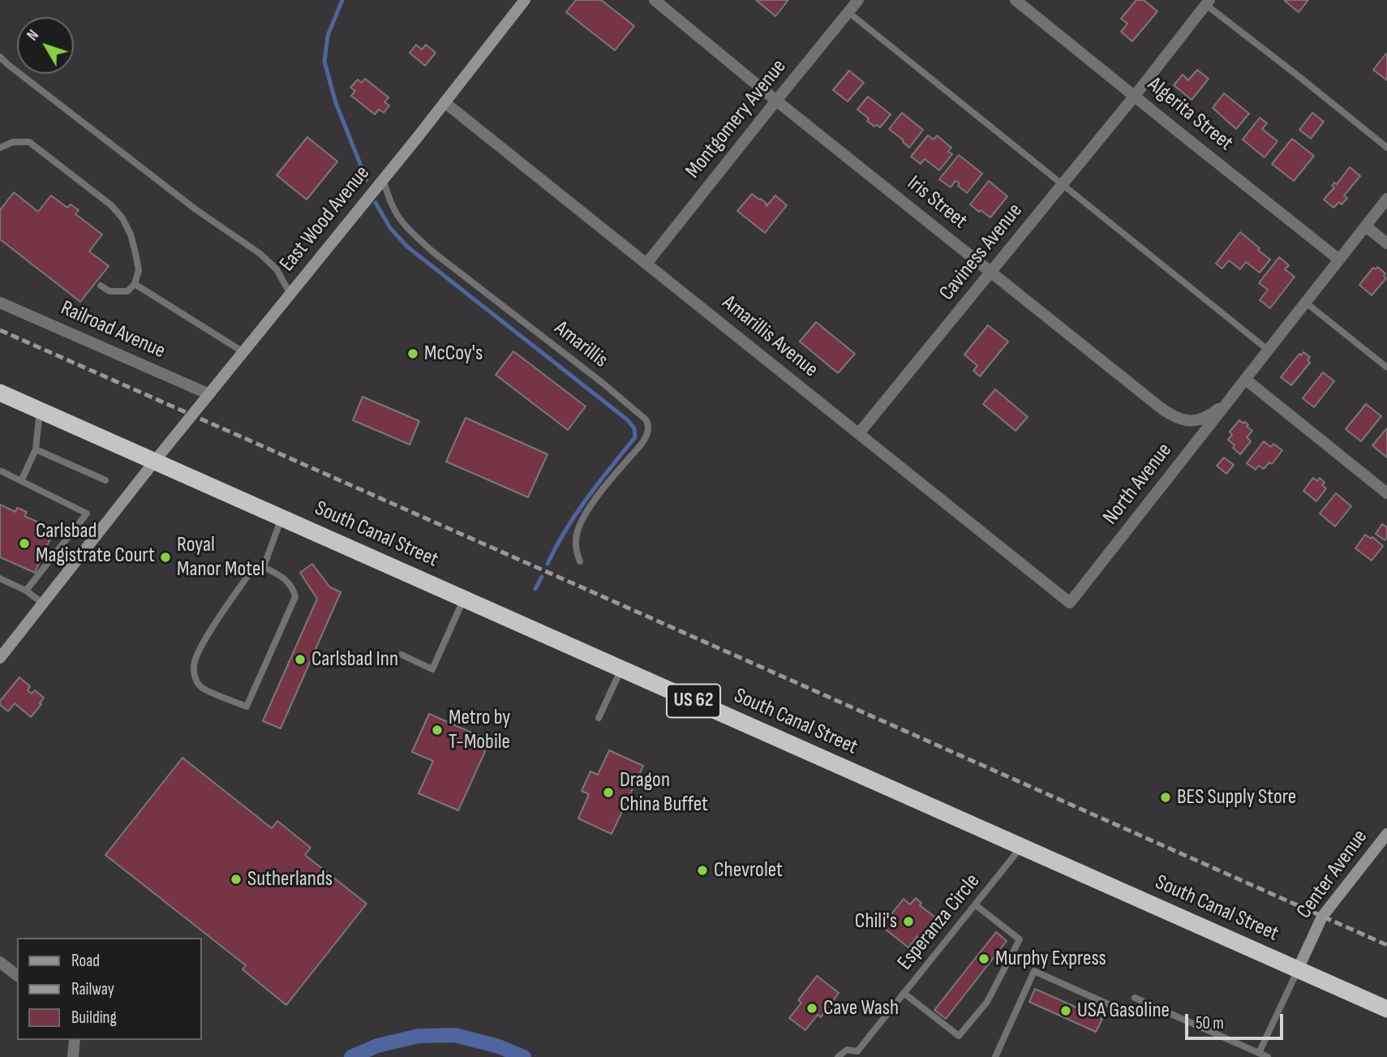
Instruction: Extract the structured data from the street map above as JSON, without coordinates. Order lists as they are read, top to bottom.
{
  "streets": {
    "highway": ["South Canal Street", "US 62"],
    "main road": ["East Wood Avenue", "Center Avenue"],
    "street": [
      "Algerita Street",
      "Montgomery Avenue",
      "Iris Street",
      "Caviness Avenue",
      "Railroad Avenue",
      "Amarillis Avenue",
      "North Avenue"
    ],
    "lane": ["Amarillis", "Esperanza Circle"]
  },
  "crossings": [
    ["Algerita Street", "Caviness Avenue"],
    ["Algerita Street", "North Avenue"],
    ["Montgomery Avenue", "Iris Street"],
    ["Montgomery Avenue", "Amarillis Avenue"],
    ["Iris Street", "Caviness Avenue"],
    ["Iris Street", "North Avenue"],
    ["East Wood Avenue", "Railroad Avenue"],
    ["East Wood Avenue", "Amarillis Avenue"],
    ["East Wood Avenue", "Amarillis"],
    ["East Wood Avenue", "South Canal Street"],
    ["Caviness Avenue", "Amarillis Avenue"],
    ["Amarillis Avenue", "North Avenue"],
    ["South Canal Street", "Center Avenue"],
    ["South Canal Street", "Esperanza Circle"]
  ],
  "places": [
    "McCoy's",
    "Carlsbad Magistrate Court",
    "Royal Manor Motel",
    "Carlsbad Inn",
    "Metro by T-Mobile",
    "Dragon China Buffet",
    "BES Supply Store",
    "Chevrolet",
    "Sutherlands",
    "Chili's",
    "Murphy Express",
    "Cave Wash",
    "USA Gasoline"
  ],
  "legend": ["Road", "Railway", "Building"],
  "scale_bar": "50 m",
  "north": "top left"
}
